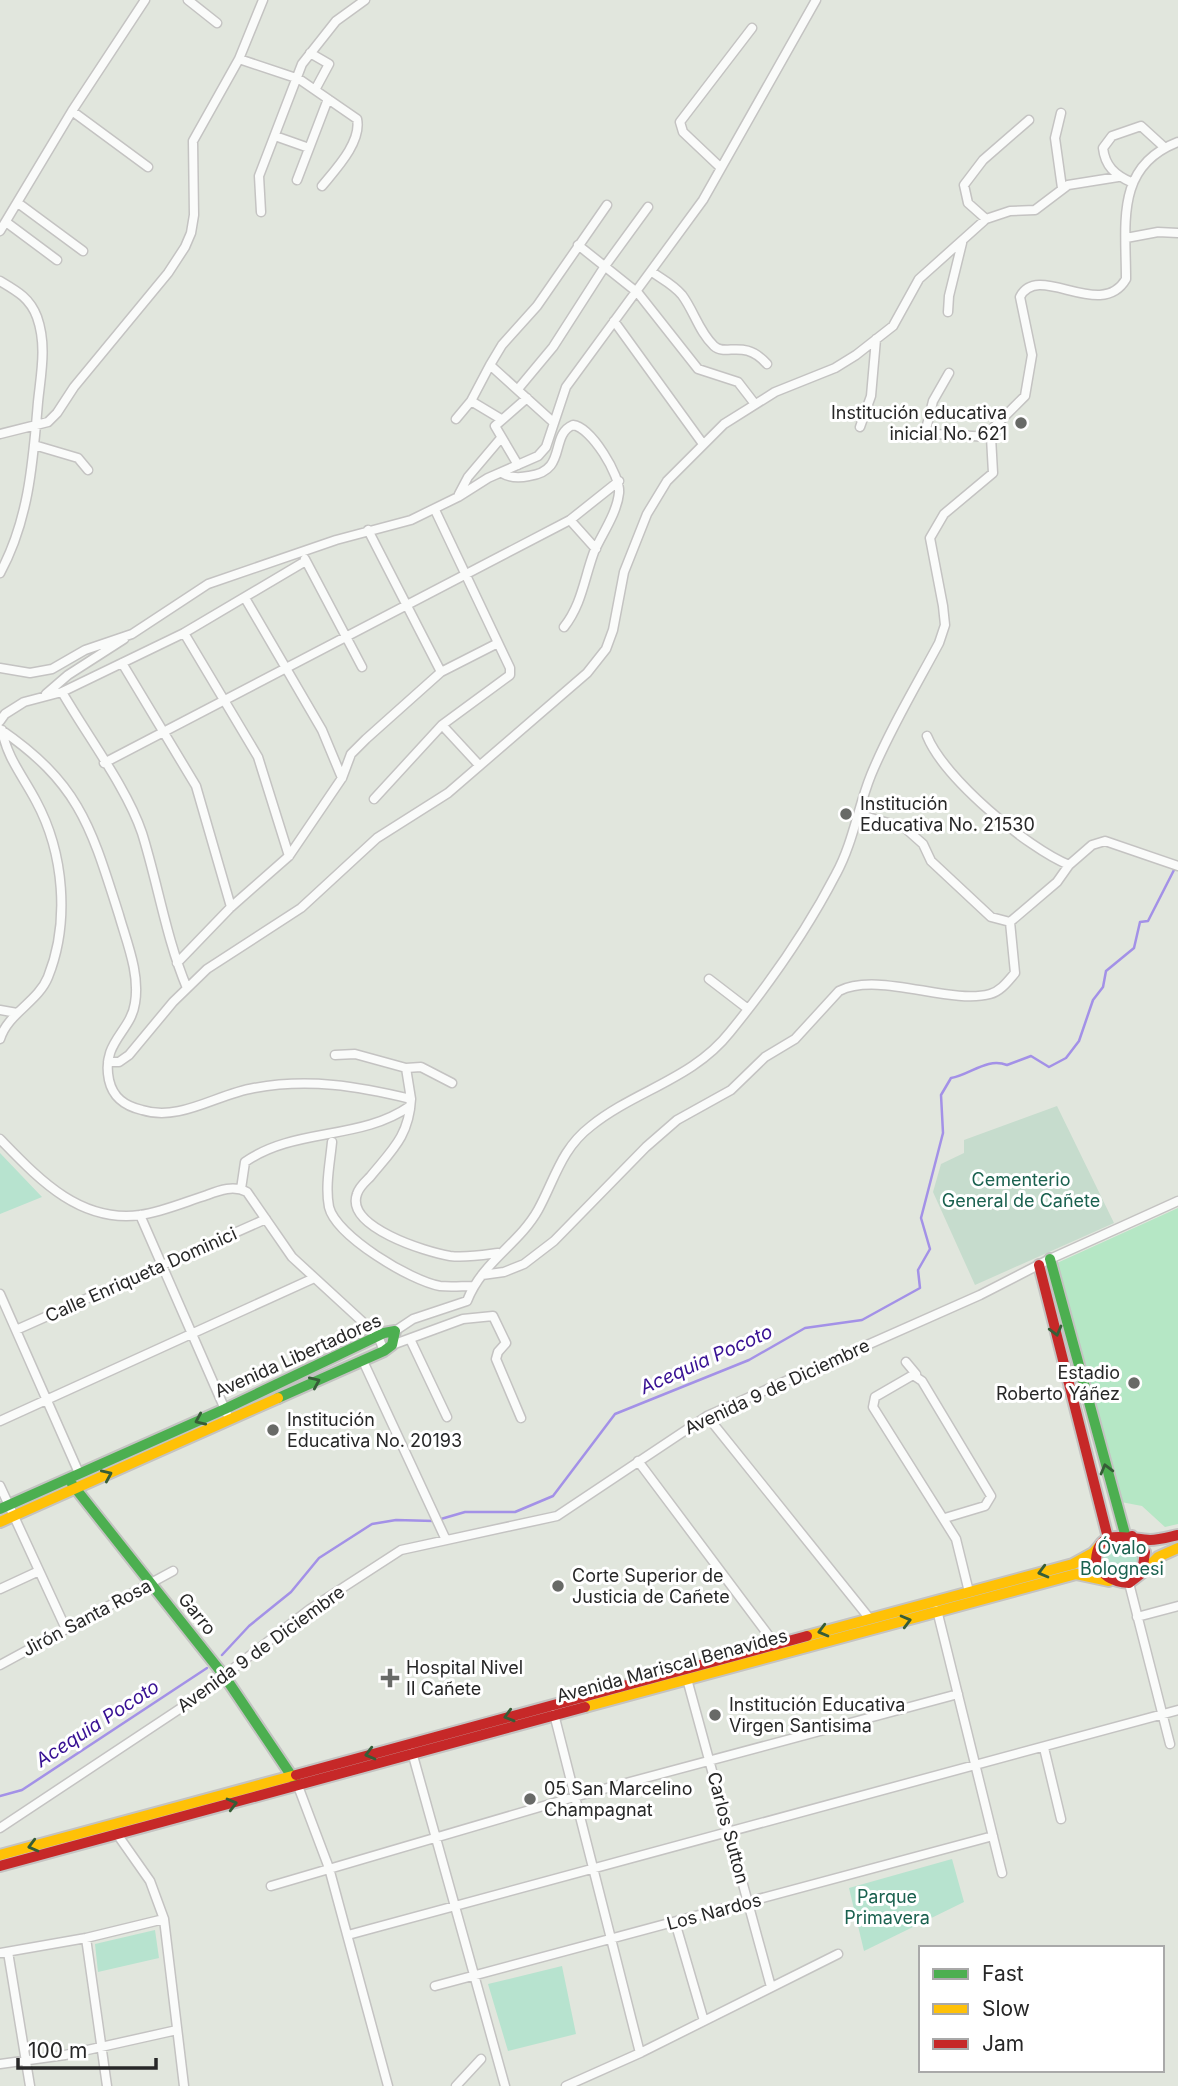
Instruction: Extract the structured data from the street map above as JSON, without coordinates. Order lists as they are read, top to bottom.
{
  "streets": {
    "main road": ["Avenida Libertadores", "Garro", "Avenida Mariscal Benavides"],
    "street": [
      "Calle Enriqueta Dominici",
      "Avenida 9 de Diciembre",
      "Jirón Santa Rosa",
      "Carlos Sutton",
      "Los Nardos"
    ]
  },
  "crossings": [
    ["Avenida Libertadores", "Garro"],
    ["Avenida 9 de Diciembre", "Garro"],
    ["Garro", "Jirón Santa Rosa"],
    ["Garro", "Avenida Mariscal Benavides"],
    ["Avenida Mariscal Benavides", "Carlos Sutton"],
    ["Carlos Sutton", "Los Nardos"]
  ],
  "water": ["Acequia Pocoto"],
  "parks": ["Cementerio General de Cañete", "Óvalo Bolognesi", "Parque Primavera"],
  "places": {
    "other": [
      "Institución educativa inicial No. 621",
      "Institución Educativa No. 21530",
      "Estadio Roberto Yáñez",
      "Institución Educativa No. 20193",
      "Corte Superior de Justicia de Cañete",
      "Institución Educativa Virgen Santisima",
      "05 San Marcelino Champagnat"
    ],
    "health": ["Hospital Nivel II Cañete"]
  },
  "legend": ["Fast", "Slow", "Jam"],
  "scale_bar": "100 m"
}
